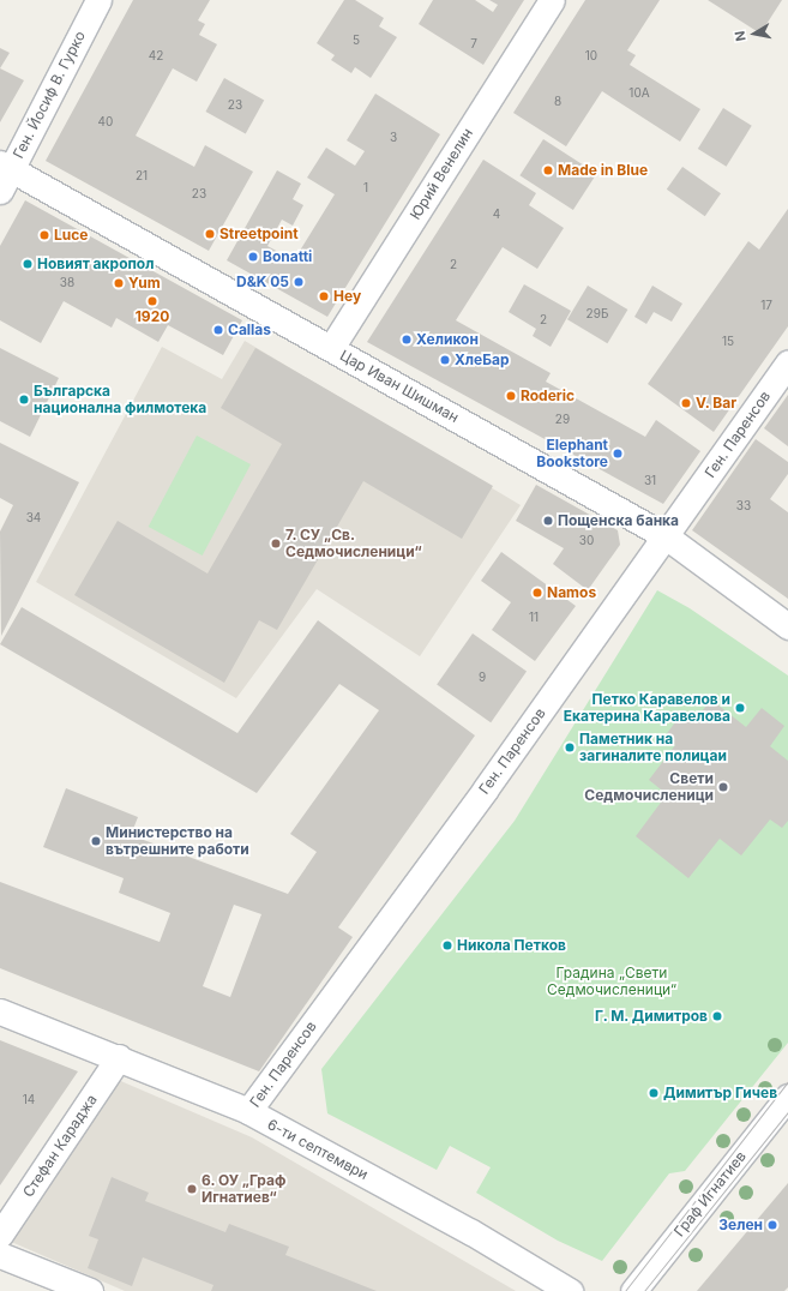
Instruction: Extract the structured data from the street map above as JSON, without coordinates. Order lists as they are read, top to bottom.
{
  "streets": {
    "street": [
      "Ген. Йосиф В. Гурко",
      "Юрий Венелин",
      "Цар Иван Шишман",
      "Ген. Паренсов",
      "Стефан Караджа",
      "6-ти септември",
      "Граф Игнатиев"
    ]
  },
  "crossings": [
    ["Ген. Йосиф В. Гурко", "Цар Иван Шишман"],
    ["Юрий Венелин", "Цар Иван Шишман"],
    ["Цар Иван Шишман", "Ген. Паренсов"],
    ["Ген. Паренсов", "6-ти септември"],
    ["Стефан Караджа", "6-ти септември"]
  ],
  "parks": ["Градина „Свети Седмочисленици“"],
  "places": [
    "Made in Blue",
    "Streetpoint",
    "Luce",
    "Bonatti",
    "Новият акропол",
    "D&K 05",
    "Yum",
    "Hey",
    "1920",
    "Callas",
    "Хеликон",
    "ХлеБар",
    "Roderic",
    "Българска национална филмотека",
    "V. Bar",
    "Elephant Bookstore",
    "Пощенска банка",
    "7. СУ „Св. Седмочисленици“",
    "Namos",
    "Петко Каравелов и Екатерина Каравелова",
    "Паметник на загиналите полицаи",
    "Свети Седмочисленици",
    "Министерство на вътрешните работи",
    "Никола Петков",
    "Г. М. Димитров",
    "Димитър Гичев",
    "6. ОУ „Граф Игнатиев“",
    "Зелен"
  ],
  "house_numbers": [
    "5",
    "7",
    "42",
    "10",
    "10А",
    "8",
    "23",
    "40",
    "3",
    "21",
    "1",
    "23",
    "4",
    "2",
    "38",
    "17",
    "29Б",
    "2",
    "15",
    "29",
    "31",
    "33",
    "34",
    "30",
    "11",
    "9",
    "14"
  ],
  "north": "left"
}
